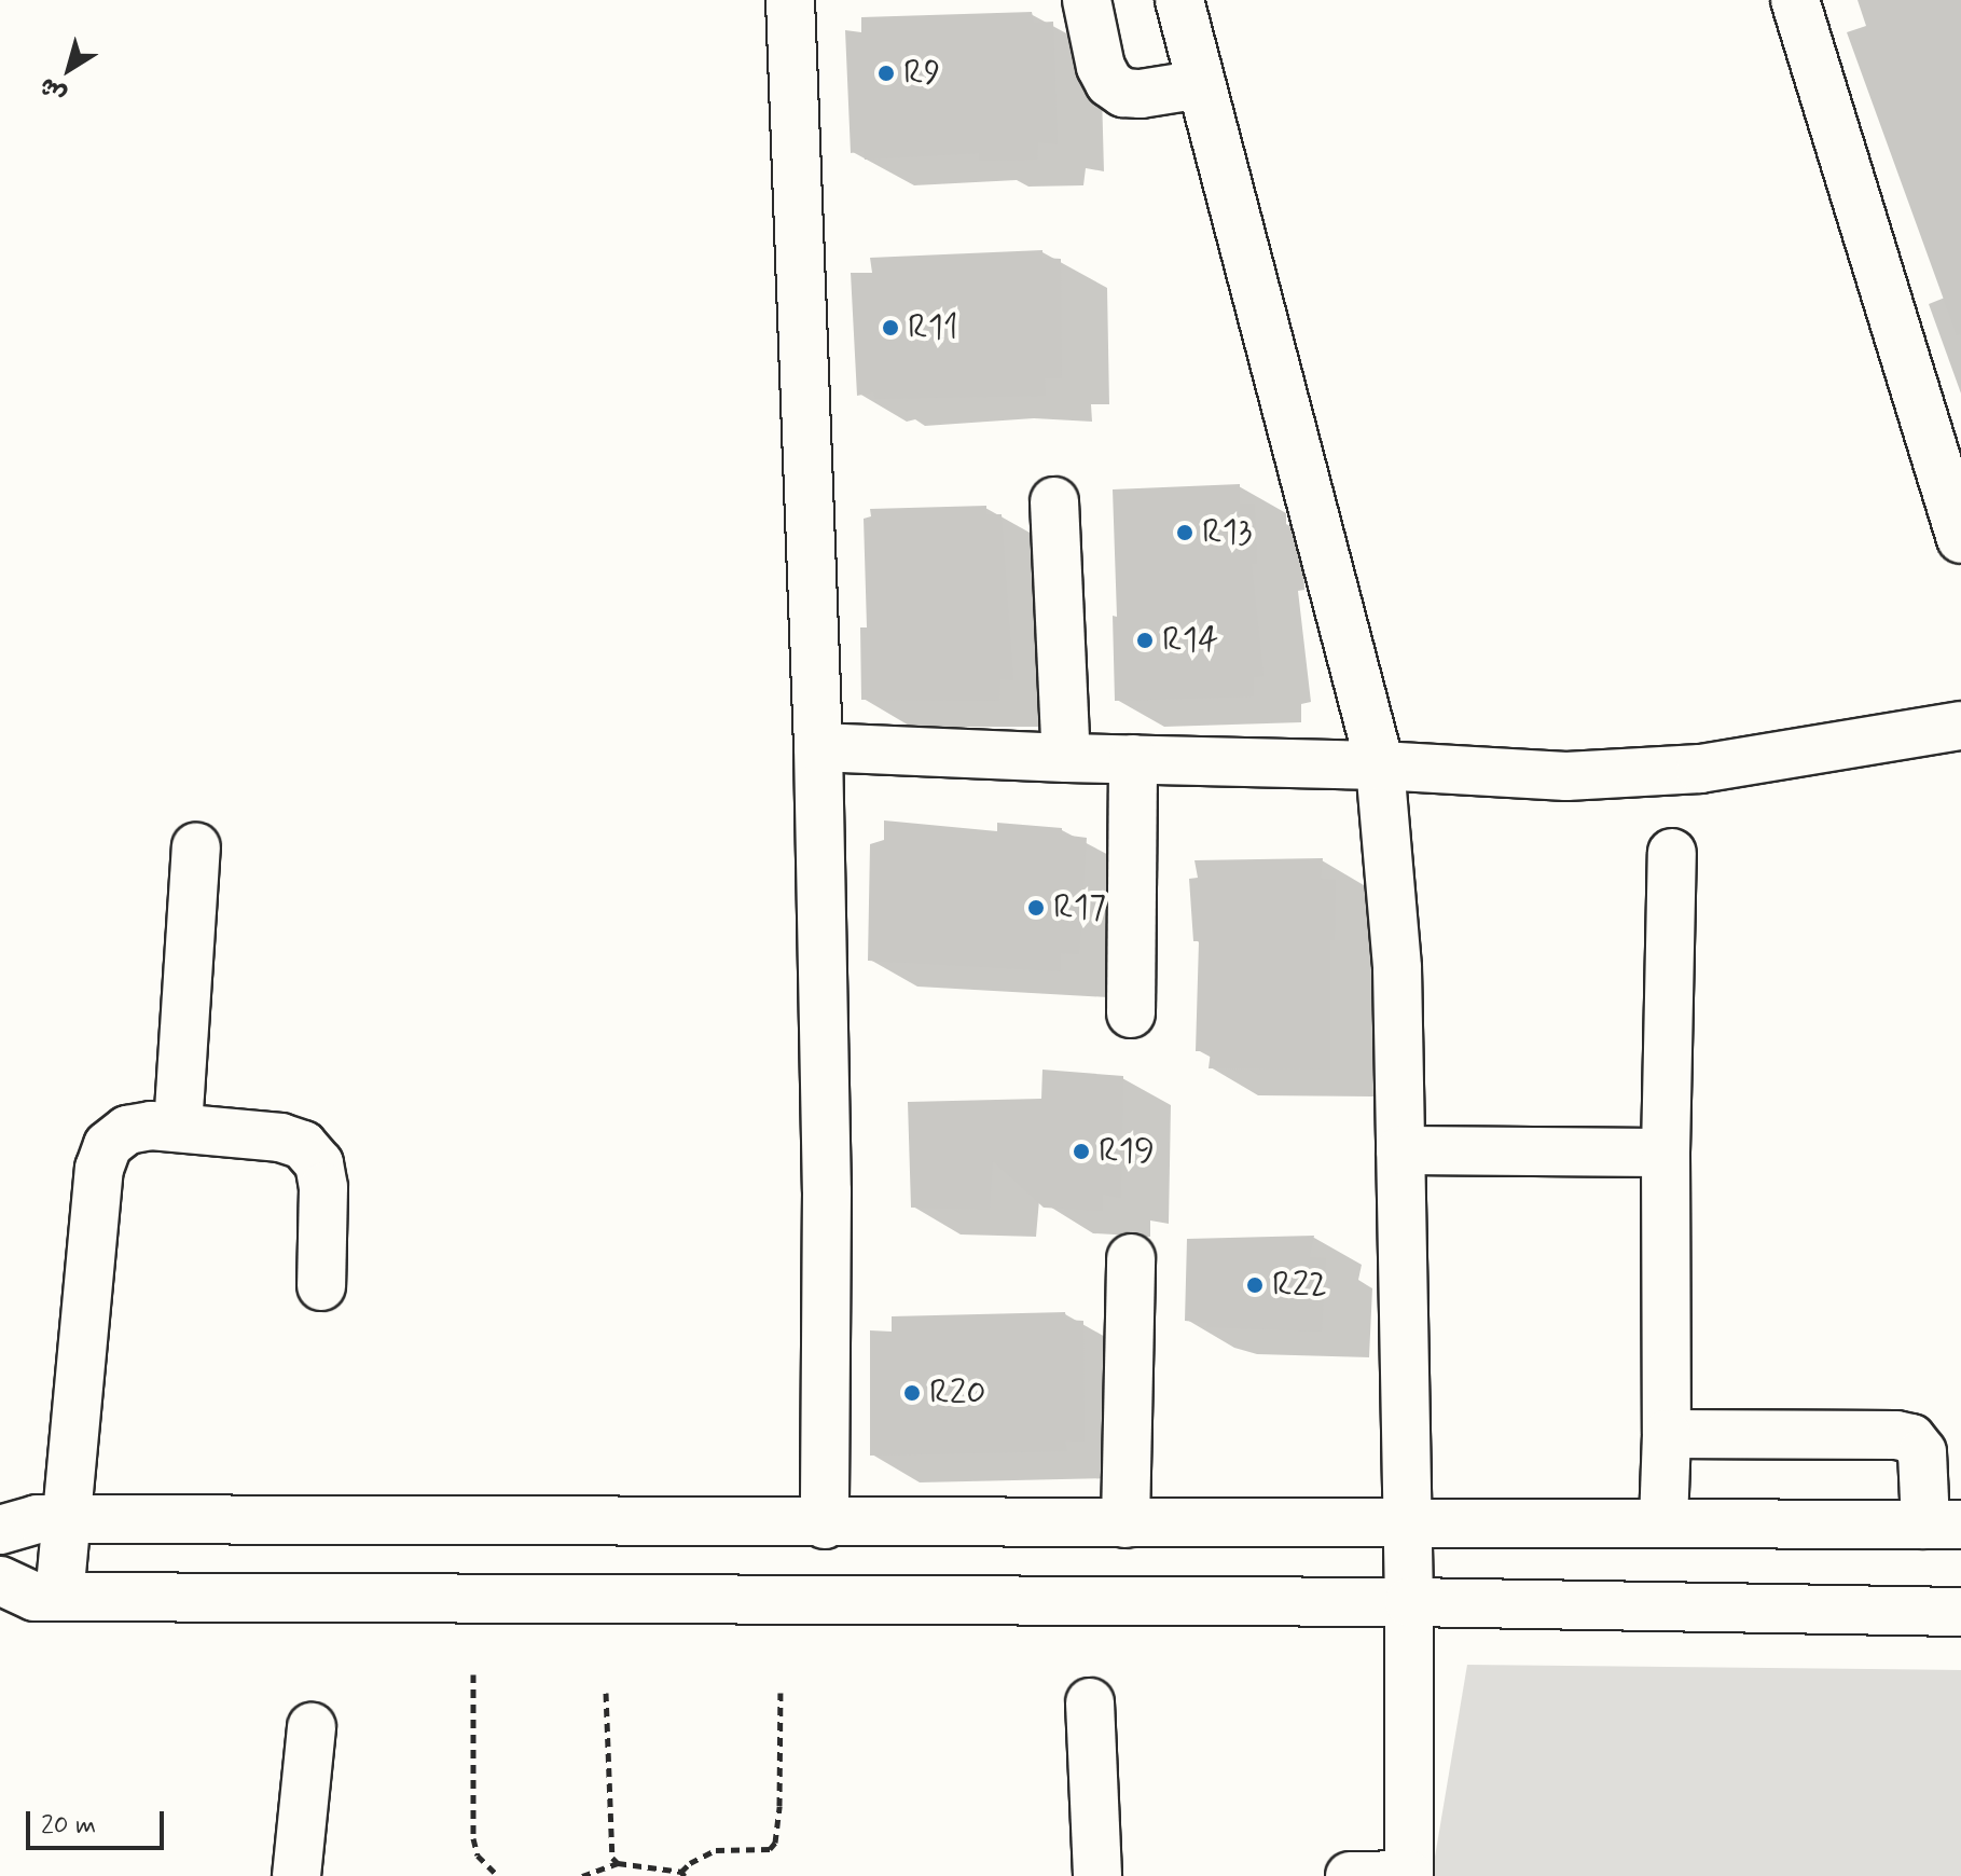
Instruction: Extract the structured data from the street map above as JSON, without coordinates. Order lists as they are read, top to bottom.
{
  "places": [
    "R9",
    "R11",
    "R13",
    "R14",
    "R17",
    "R19",
    "R22",
    "R20"
  ],
  "scale_bar": "20 m",
  "north": "bottom left"
}
